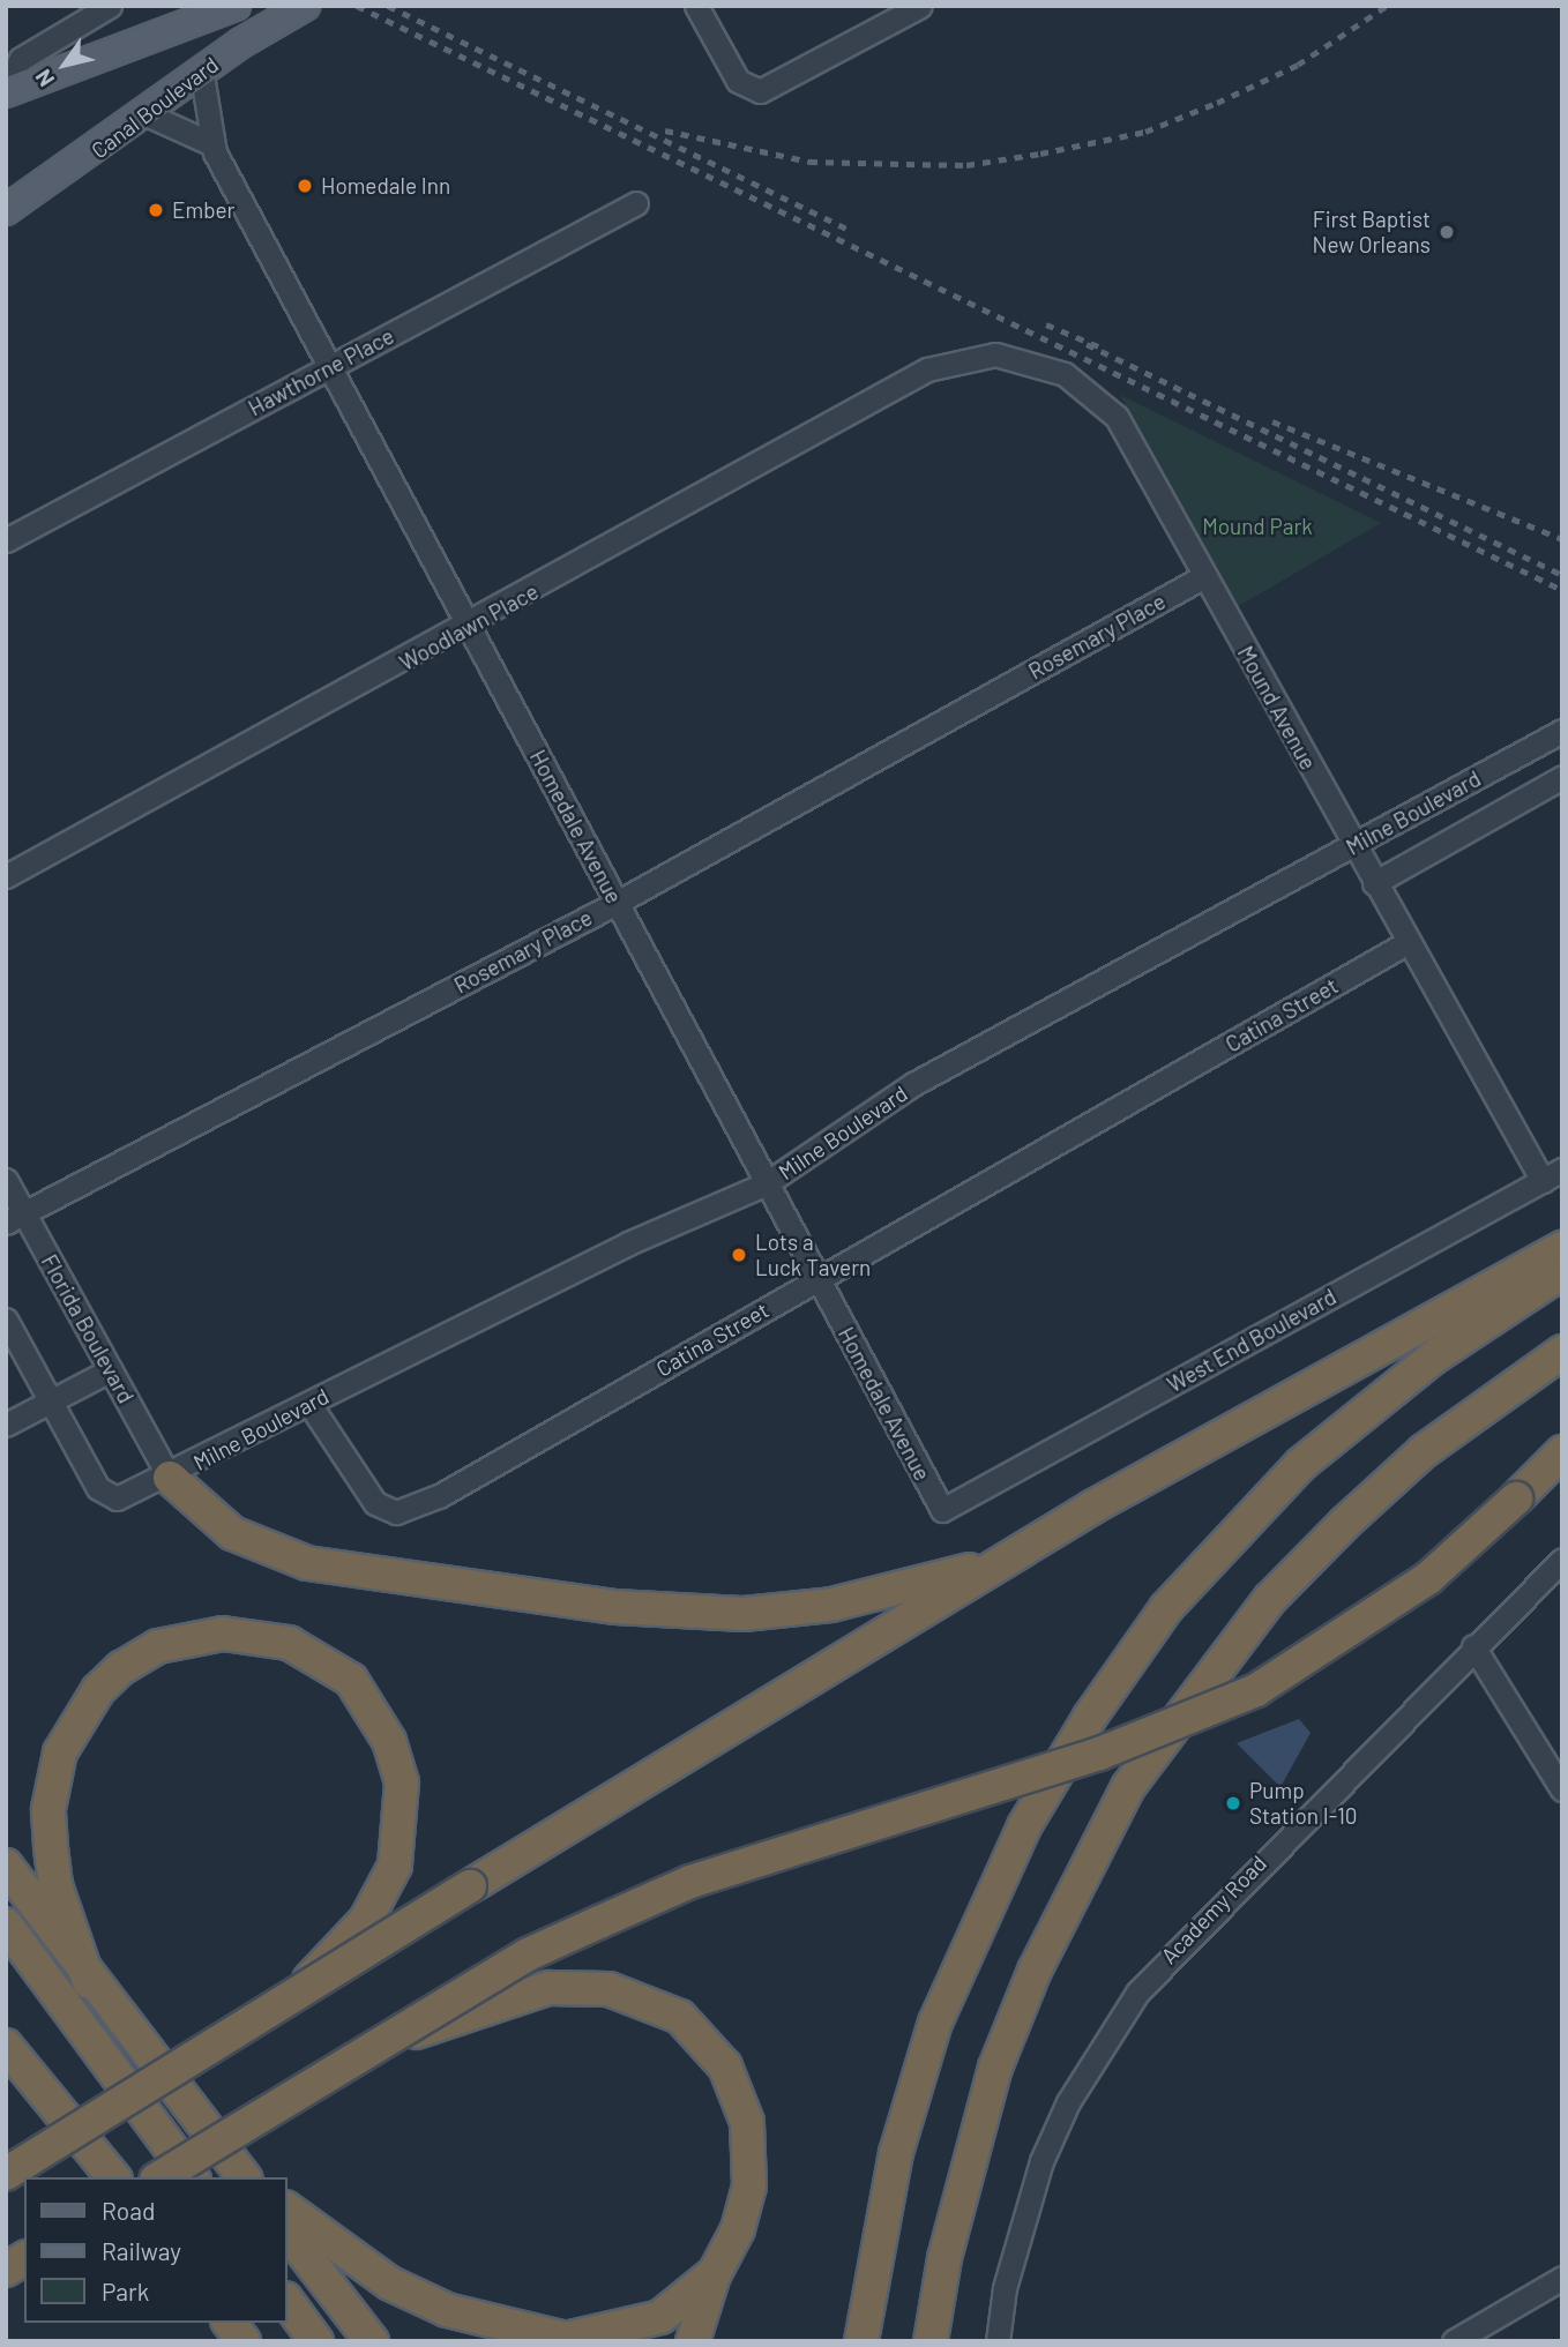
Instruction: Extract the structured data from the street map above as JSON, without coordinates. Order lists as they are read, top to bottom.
{
  "streets": {
    "main road": ["Canal Boulevard"],
    "street": [
      "Hawthorne Place",
      "Woodlawn Place",
      "Rosemary Place",
      "Mound Avenue",
      "Milne Boulevard",
      "Homedale Avenue",
      "Catina Street",
      "Florida Boulevard",
      "West End Boulevard",
      "Academy Road"
    ]
  },
  "crossings": [
    ["Canal Boulevard", "Homedale Avenue"],
    ["Hawthorne Place", "Homedale Avenue"],
    ["Woodlawn Place", "Mound Avenue"],
    ["Woodlawn Place", "Homedale Avenue"],
    ["Rosemary Place", "Mound Avenue"],
    ["Rosemary Place", "Homedale Avenue"],
    ["Rosemary Place", "Florida Boulevard"],
    ["Mound Avenue", "Milne Boulevard"],
    ["Mound Avenue", "Catina Street"],
    ["Mound Avenue", "West End Boulevard"],
    ["Milne Boulevard", "Homedale Avenue"],
    ["Milne Boulevard", "Catina Street"],
    ["Milne Boulevard", "Florida Boulevard"],
    ["Homedale Avenue", "Catina Street"],
    ["Homedale Avenue", "West End Boulevard"]
  ],
  "parks": ["Mound Park"],
  "places": [
    "Homedale Inn",
    "Ember",
    "First Baptist New Orleans",
    "Lots a Luck Tavern",
    "Pump Station I-10"
  ],
  "legend": ["Road", "Railway", "Park"],
  "north": "bottom left"
}
